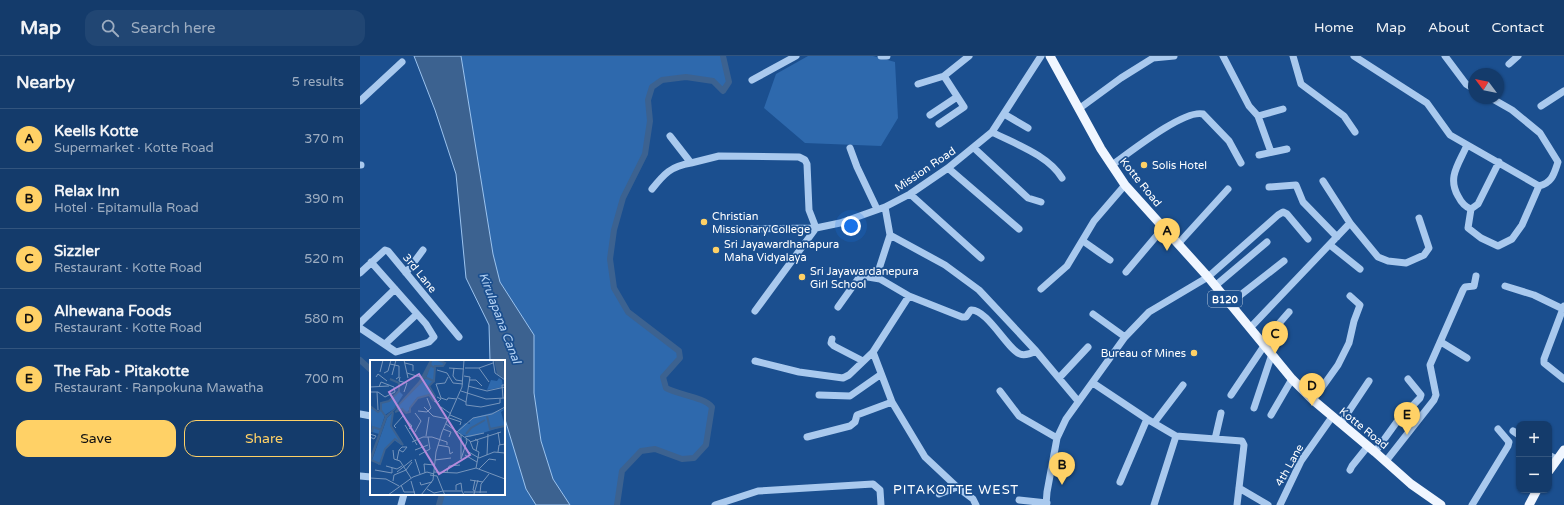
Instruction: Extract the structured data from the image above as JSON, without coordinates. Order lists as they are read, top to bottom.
{
  "streets": {
    "main road": ["Kotte Road", "B120"],
    "street": ["Mission Road", "3rd Lane", "4th Lane"]
  },
  "crossings": [
    ["Kotte Road", "4th Lane"]
  ],
  "districts": ["PITAKOTTE WEST"],
  "water": ["Kirulapana Canal"],
  "places": [
    "Solis Hotel",
    "Christian Missionary College",
    "Sri Jayawardhanapura Maha Vidyalaya",
    "Sri Jayawardanepura Girl School",
    "Bureau of Mines"
  ],
  "north": "top left",
  "page": {
    "header": "Map",
    "search": "Search here",
    "nav": [
      "Home",
      "Map",
      "About",
      "Contact"
    ],
    "heading": ["Nearby", "5 results"],
    "list": [
      {
        "mark": "A",
        "name": "Keells Kotte",
        "note": "Supermarket · Kotte Road",
        "value": "370 m"
      },
      {
        "mark": "B",
        "name": "Relax Inn",
        "note": "Hotel · Epitamulla Road",
        "value": "390 m"
      },
      {
        "mark": "C",
        "name": "Sizzler",
        "note": "Restaurant · Kotte Road",
        "value": "520 m"
      },
      {
        "mark": "D",
        "name": "Alhewana Foods",
        "note": "Restaurant · Kotte Road",
        "value": "580 m"
      },
      {
        "mark": "E",
        "name": "The Fab - Pitakotte",
        "note": "Restaurant · Ranpokuna Mawatha",
        "value": "700 m"
      }
    ],
    "pins": [
      "A",
      "C",
      "D",
      "E",
      "B"
    ],
    "buttons": ["Save", "Share"],
    "map_buttons": ["+", "−"]
  }
}
